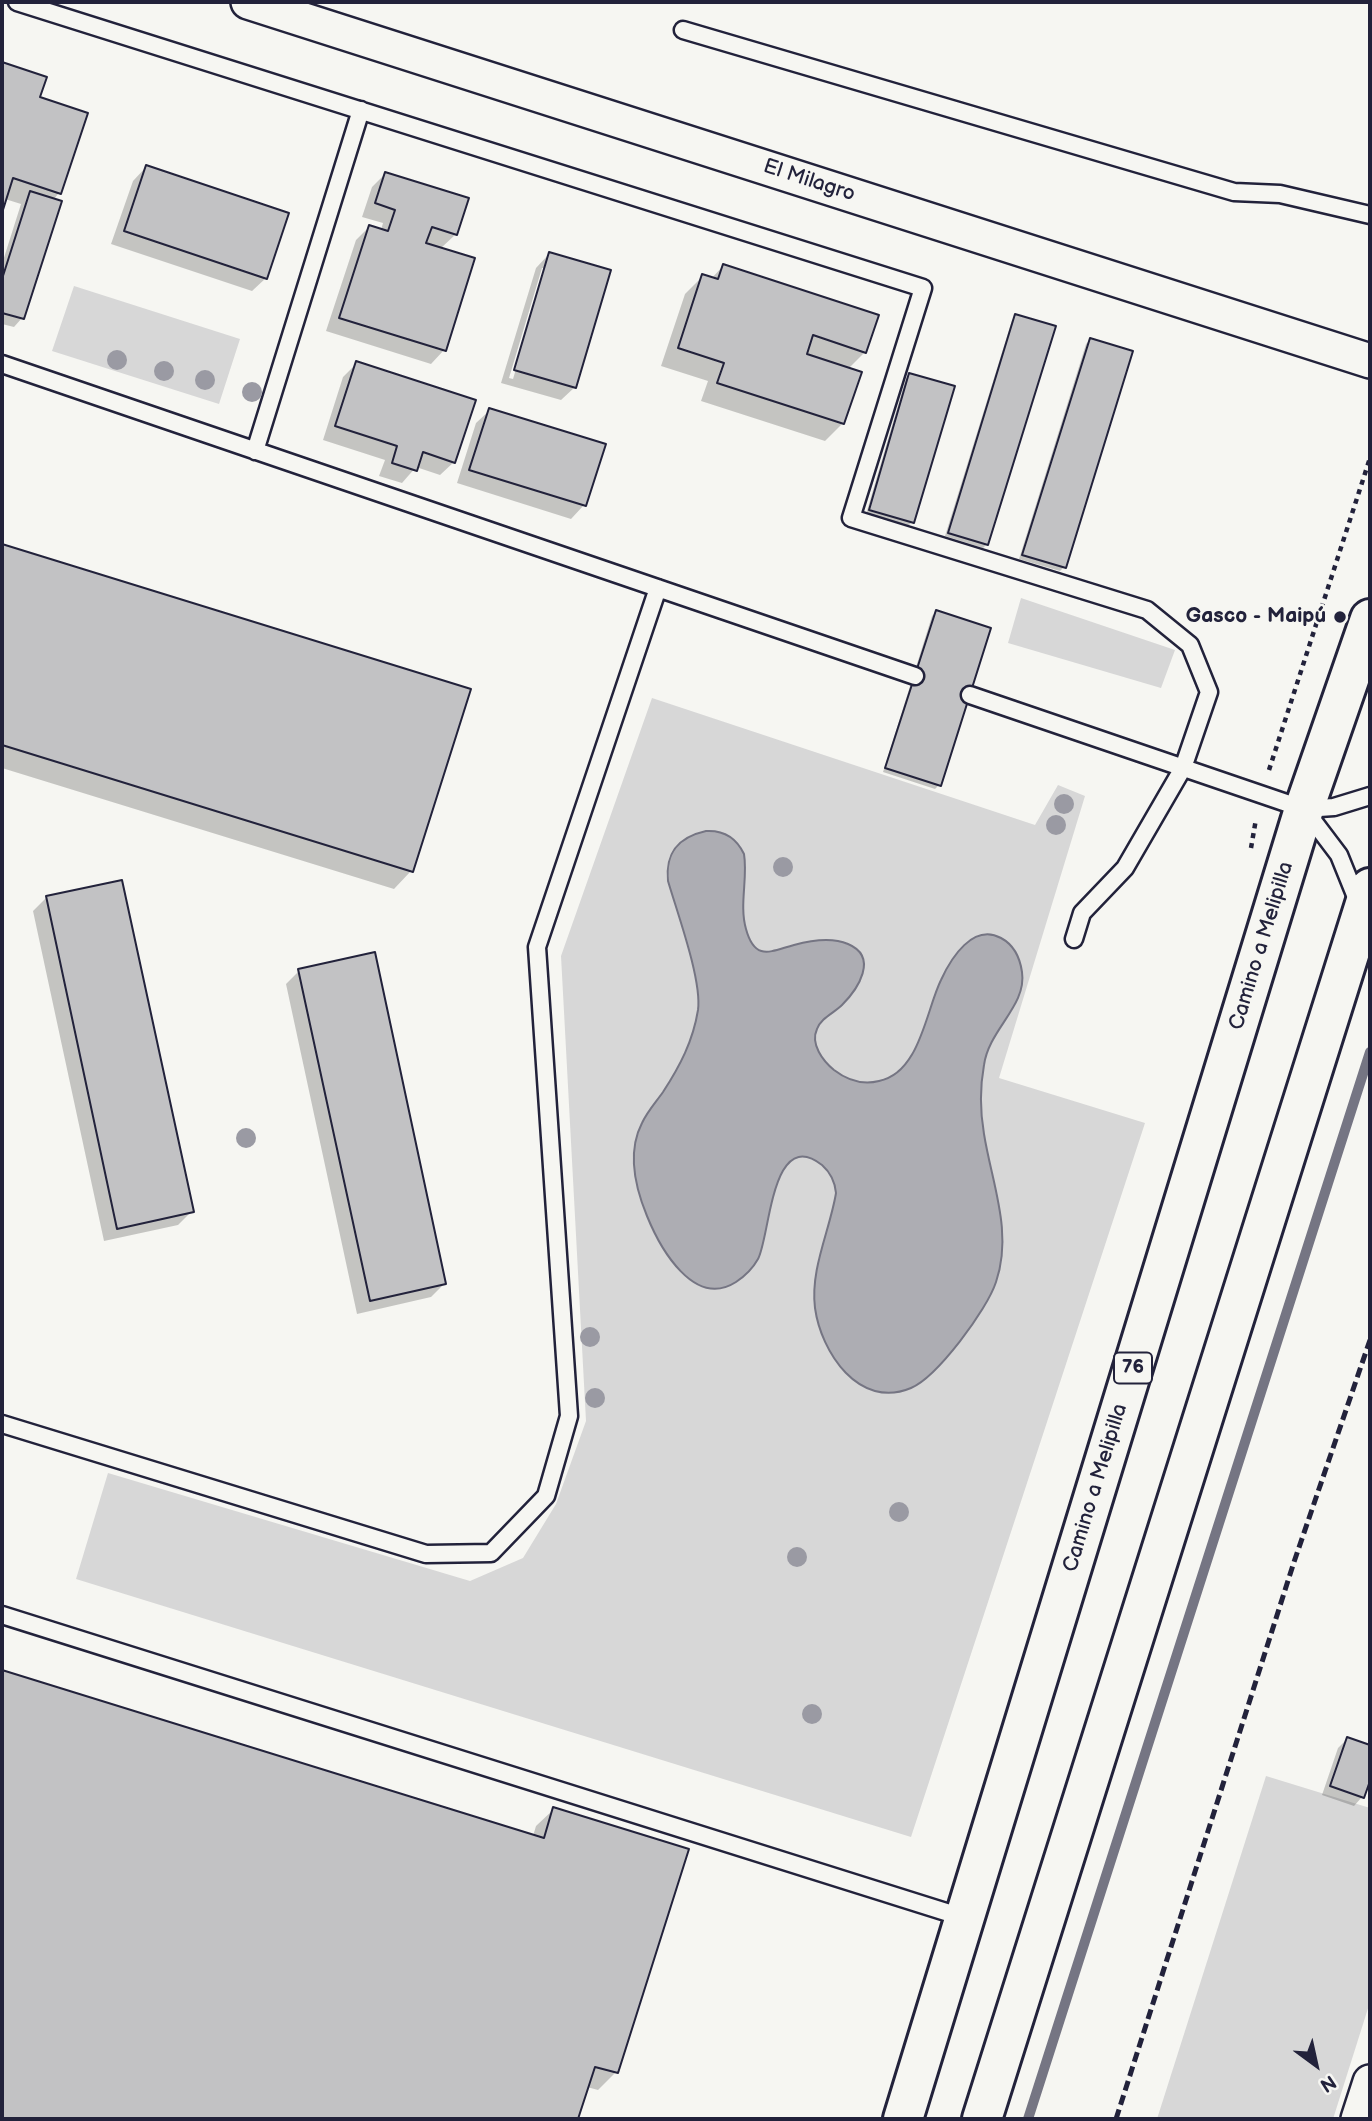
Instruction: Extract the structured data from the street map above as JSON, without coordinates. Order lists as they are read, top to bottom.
{
  "streets": {
    "main road": ["Camino a Melipilla", "76"],
    "street": ["El Milagro"]
  },
  "places": ["Gasco - Maipú"],
  "north": "bottom right"
}
